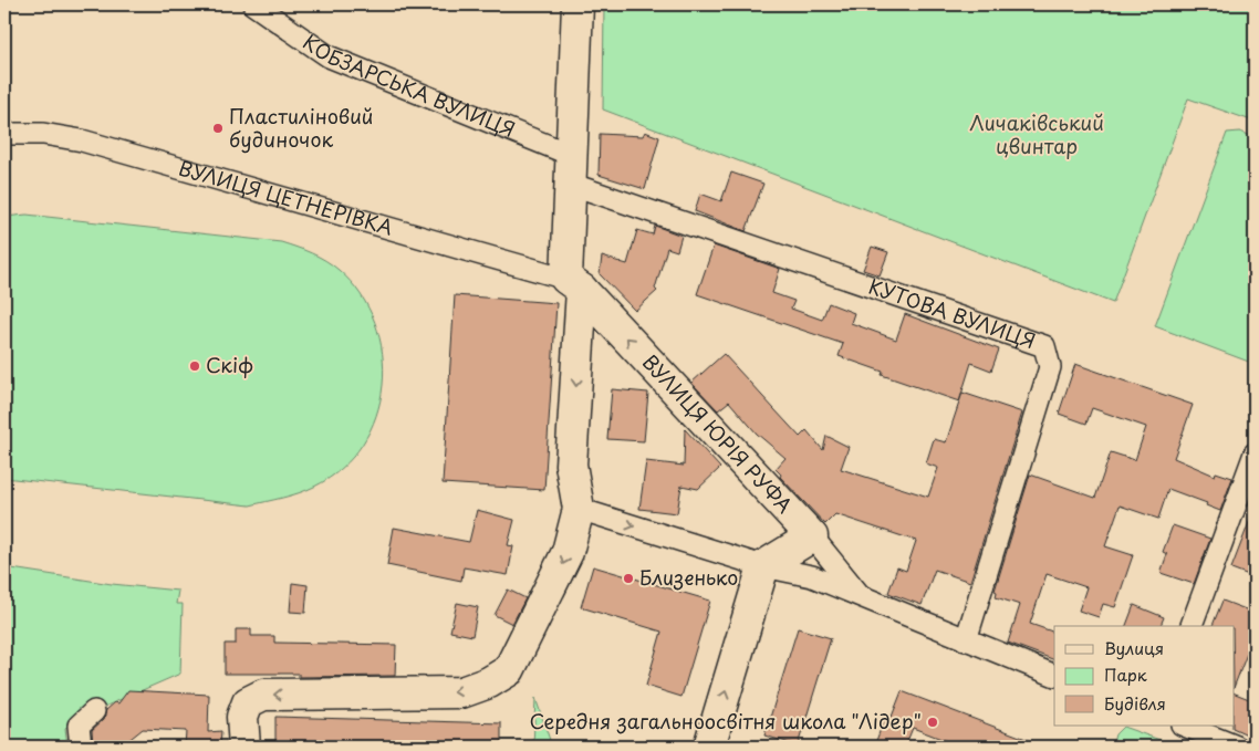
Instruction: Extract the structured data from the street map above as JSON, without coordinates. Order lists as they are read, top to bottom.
{
  "streets": {
    "street": [
      "КОБЗАРСЬКА ВУЛИЦЯ",
      "ВУЛИЦЯ ЦЕТНЕРІВКА",
      "КУТОВА ВУЛИЦЯ",
      "ВУЛИЦЯ ЮРІЯ РУФА"
    ]
  },
  "crossings": [
    ["КОБЗАРСЬКА ВУЛИЦЯ", "КУТОВА ВУЛИЦЯ"],
    ["ВУЛИЦЯ ЦЕТНЕРІВКА", "ВУЛИЦЯ ЮРІЯ РУФА"]
  ],
  "one_way": ["ВУЛИЦЯ ЮРІЯ РУФА"],
  "parks": ["Личаківський цвинтар"],
  "places": [
    "Пластиліновий будиночок",
    "Скіф",
    "Близенько",
    "Середня загальноосвітня школа \"Лідер\""
  ],
  "legend": ["Вулиця", "Парк", "Будівля"]
}
